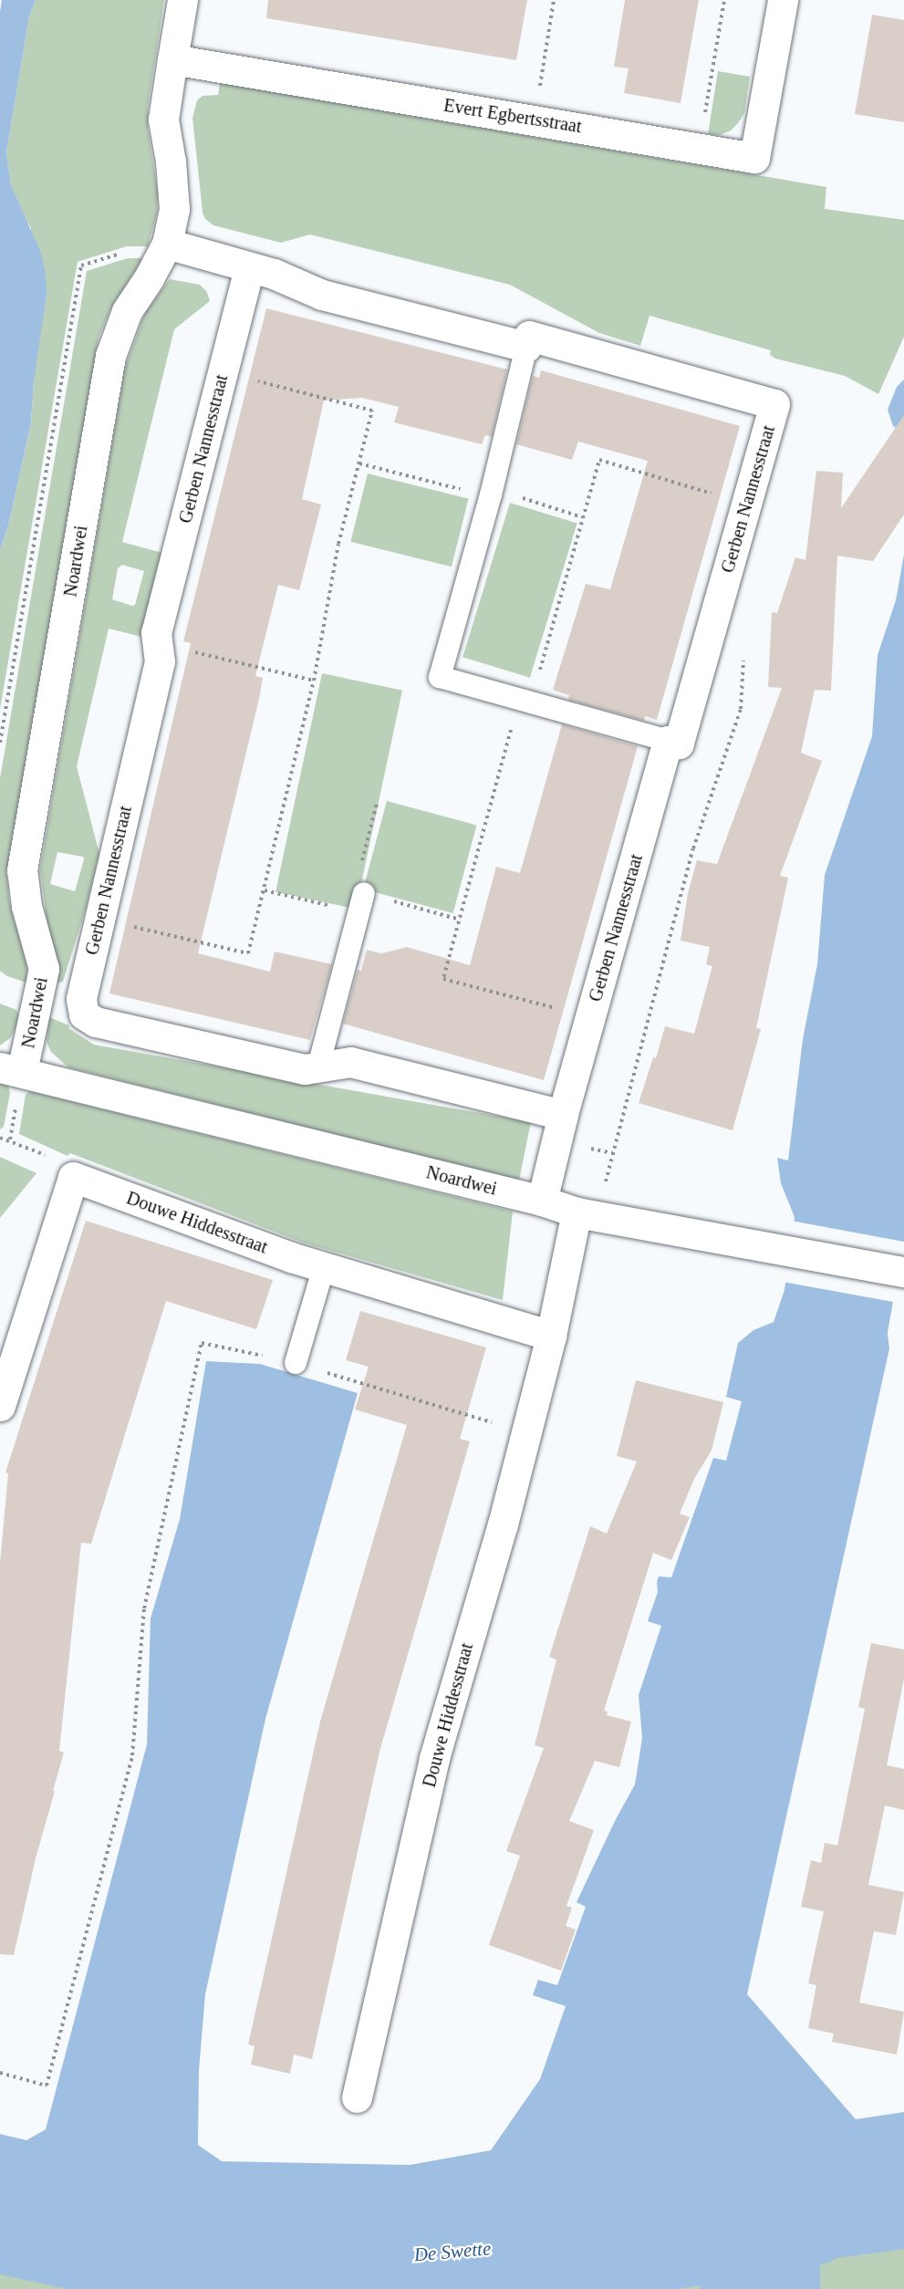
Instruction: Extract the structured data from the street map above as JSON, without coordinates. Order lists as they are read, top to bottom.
{
  "streets": {
    "street": [
      "Evert Egbertsstraat",
      "Gerben Nannesstraat",
      "Noardwei",
      "Douwe Hiddesstraat"
    ]
  },
  "crossings": [
    ["Evert Egbertsstraat", "Noardwei"],
    ["Gerben Nannesstraat", "Noardwei"],
    ["Noardwei", "Douwe Hiddesstraat"]
  ],
  "water": ["De Swette"]
}
